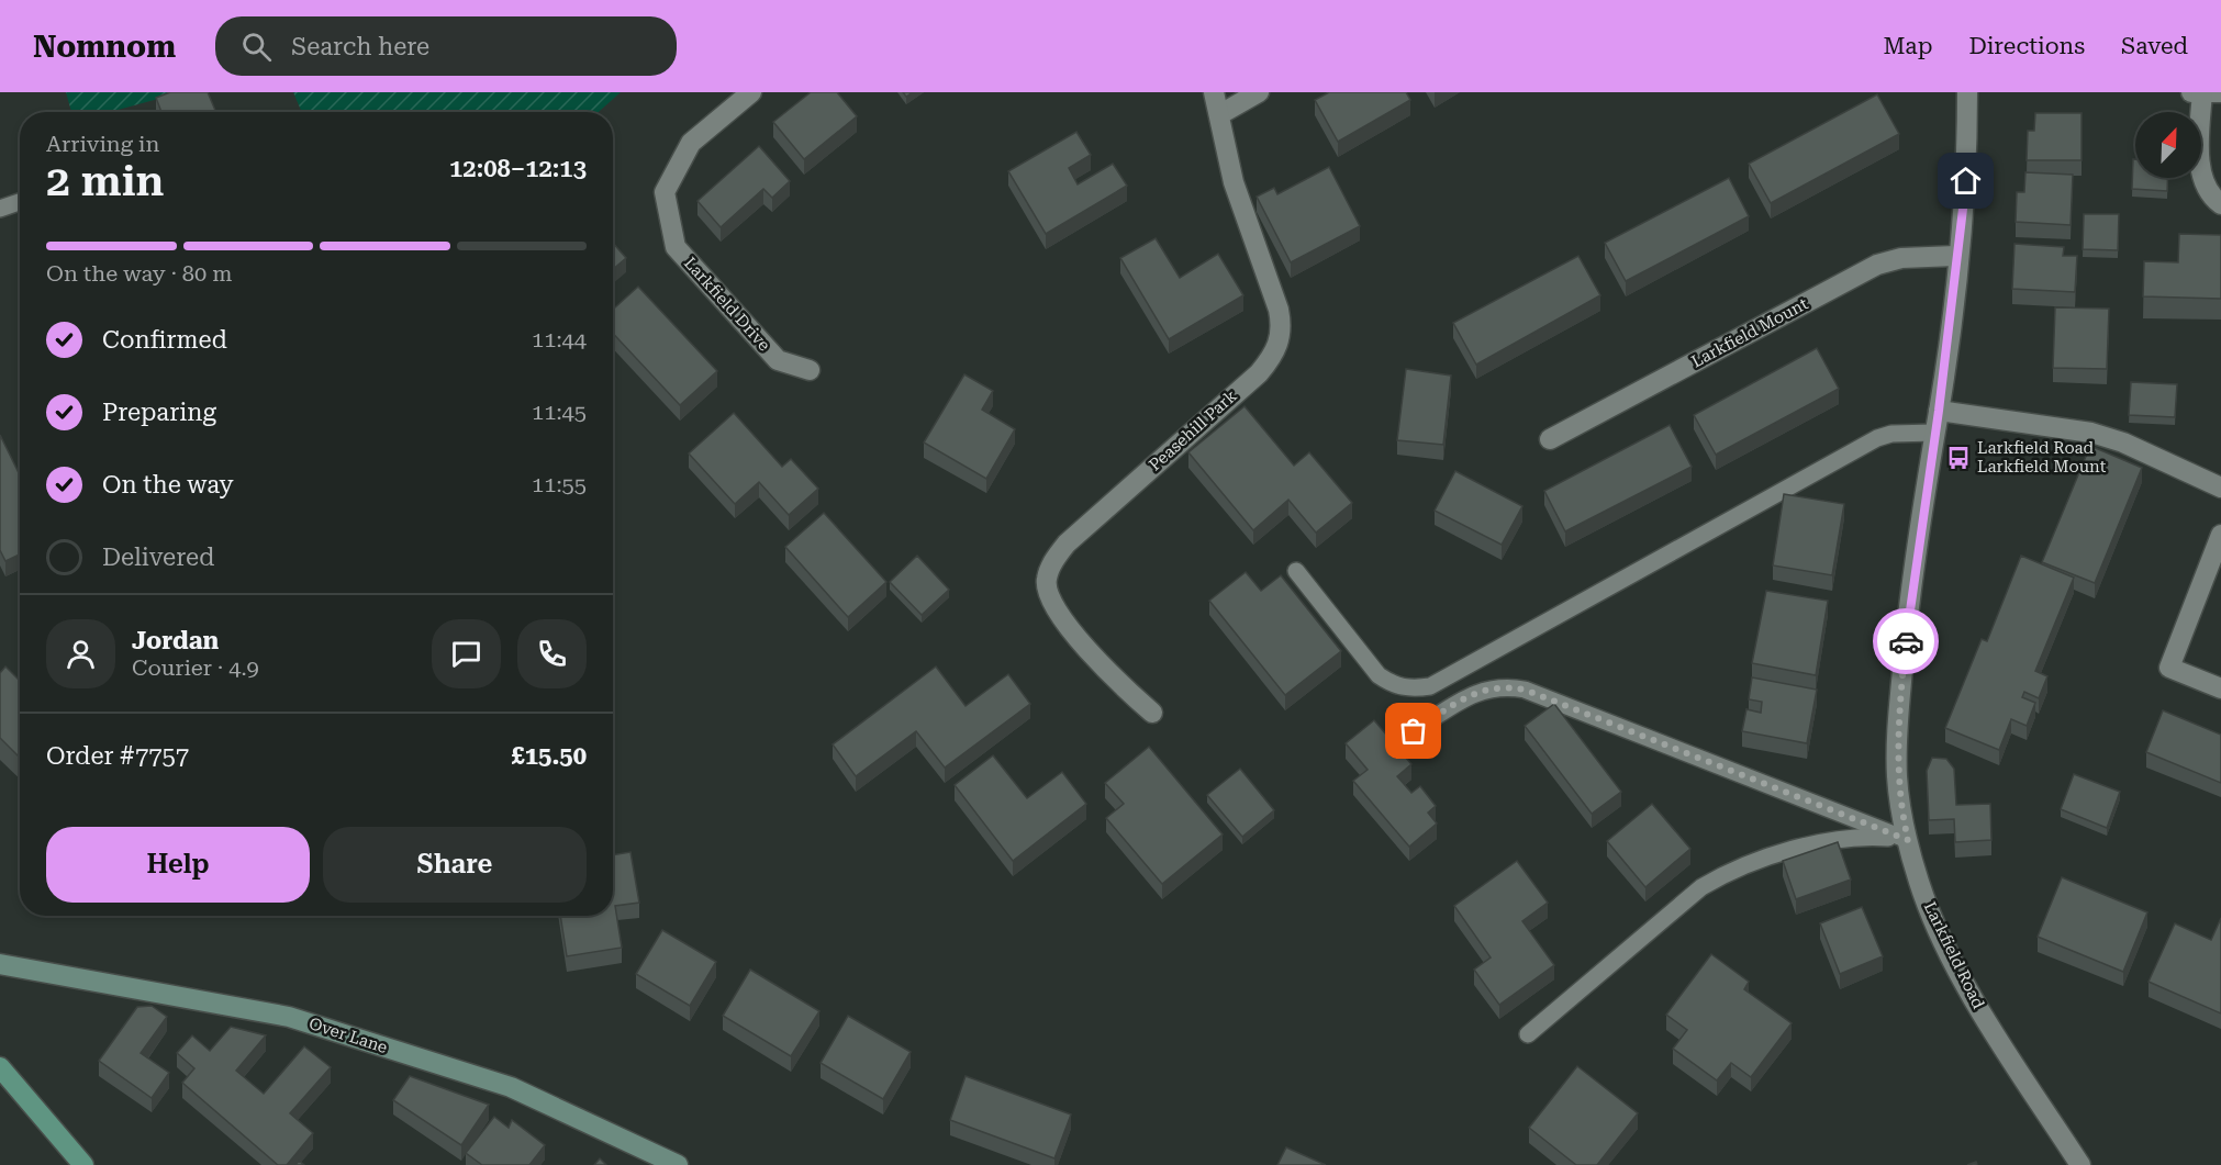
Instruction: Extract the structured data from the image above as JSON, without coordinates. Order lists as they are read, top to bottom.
{
  "streets": {
    "street": [
      "Larkfield Drive",
      "Larkfield Mount",
      "Peasehill Park",
      "Larkfield Road",
      "Over Lane"
    ]
  },
  "crossings": [
    ["Larkfield Mount", "Larkfield Road"]
  ],
  "places": {
    "bus stop": ["Larkfield Road Larkfield Mount"]
  },
  "north": "top right",
  "page": {
    "header": "Nomnom",
    "search": "Search here",
    "nav": ["Map", "Directions", "Saved"],
    "heading": ["2 min", "Arriving in", "12:08–12:13"],
    "panel": [
      "Jordan",
      "Courier · 4.9",
      "Order #7757",
      "£15.50"
    ],
    "bar": "On the way · 80 m",
    "list": [
      ["Confirmed", "11:44"],
      ["Preparing", "11:45"],
      ["On the way", "11:55"],
      "Delivered"
    ],
    "buttons": ["Help", "Share"]
  }
}
